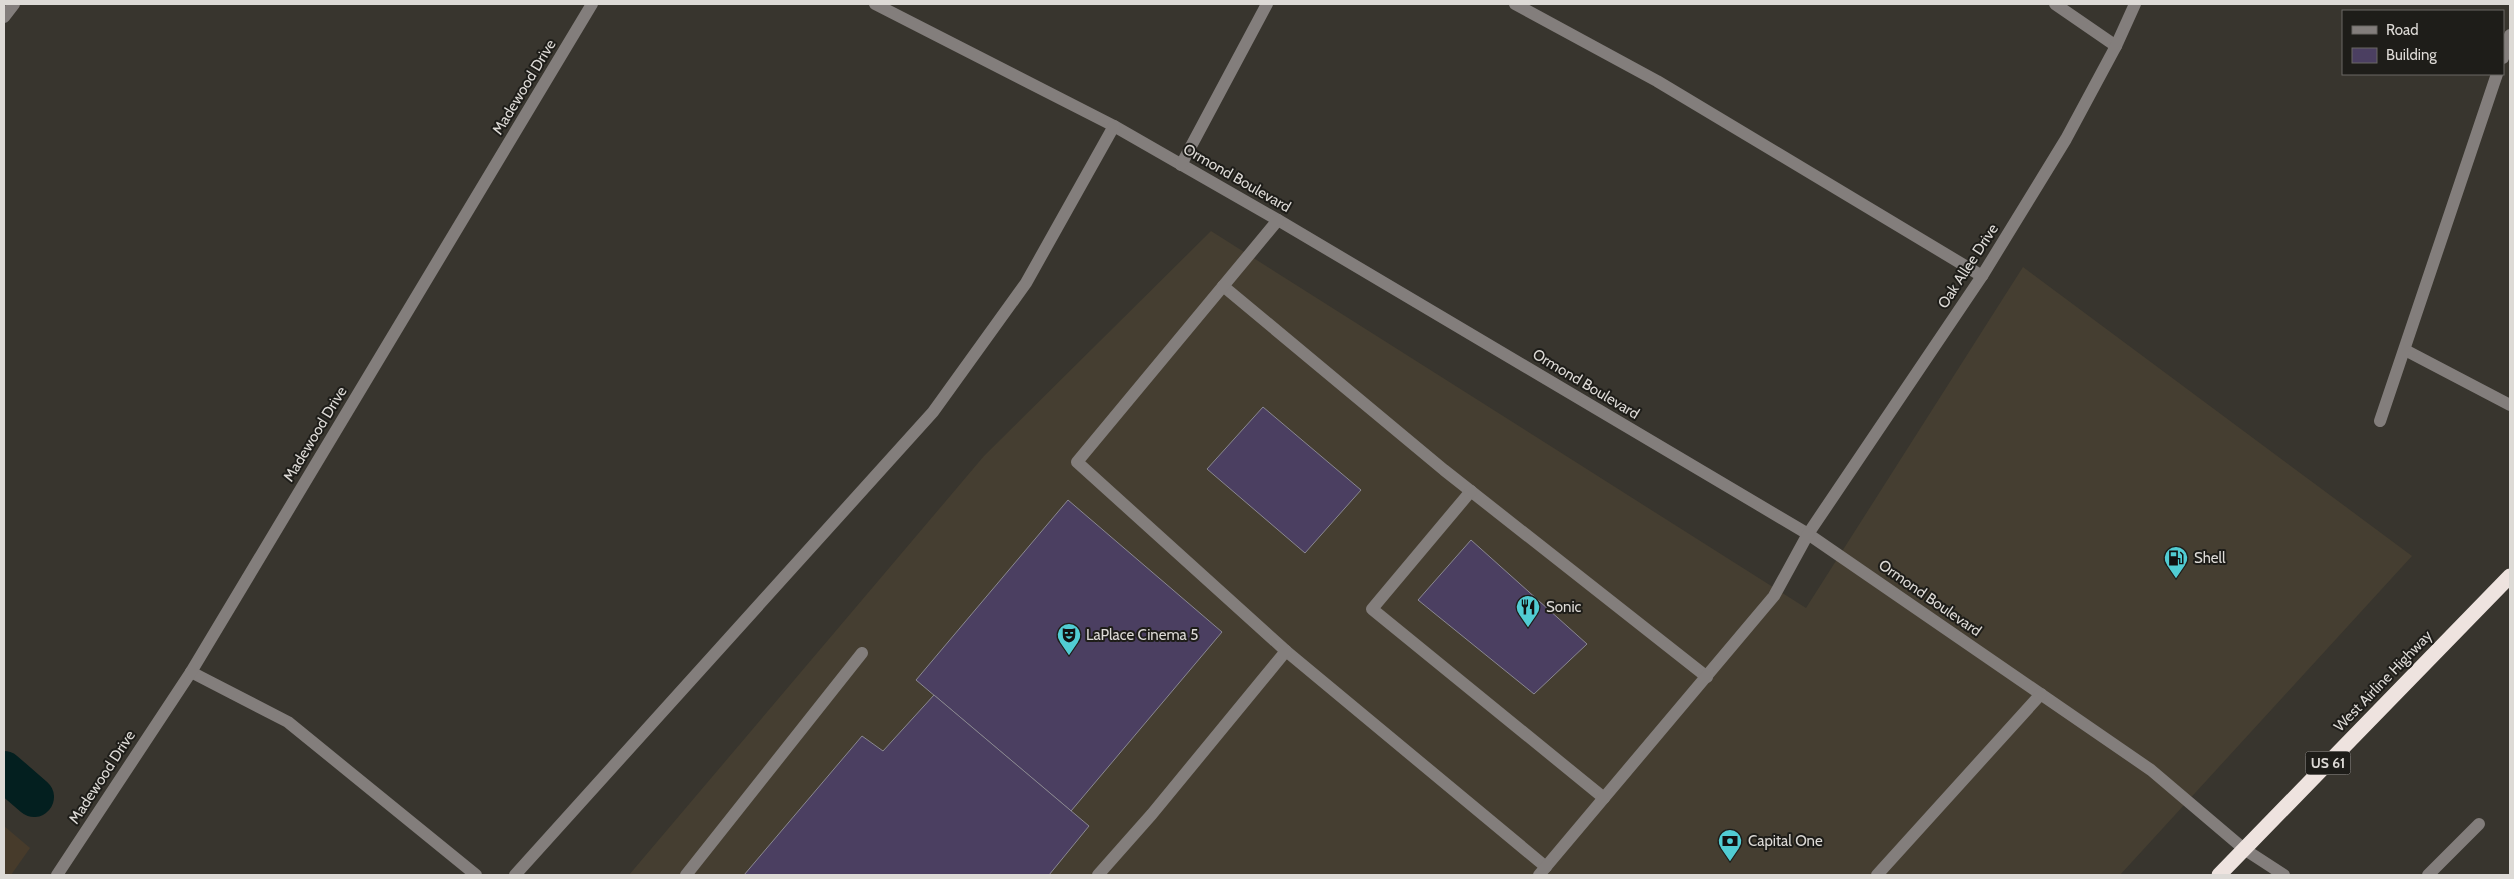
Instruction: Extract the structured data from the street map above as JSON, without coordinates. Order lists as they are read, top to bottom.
{
  "streets": {
    "highway": ["West Airline Highway", "US 61"],
    "street": ["Madewood Drive", "Ormond Boulevard", "Oak Allee Drive"]
  },
  "crossings": [
    ["Ormond Boulevard", "Oak Allee Drive"],
    ["Ormond Boulevard", "West Airline Highway"]
  ],
  "places": {
    "fuel station": ["Shell"],
    "restaurant": ["Sonic"],
    "theatre": ["LaPlace Cinema 5"],
    "bank": ["Capital One"]
  },
  "legend": ["Road", "Building"]
}
